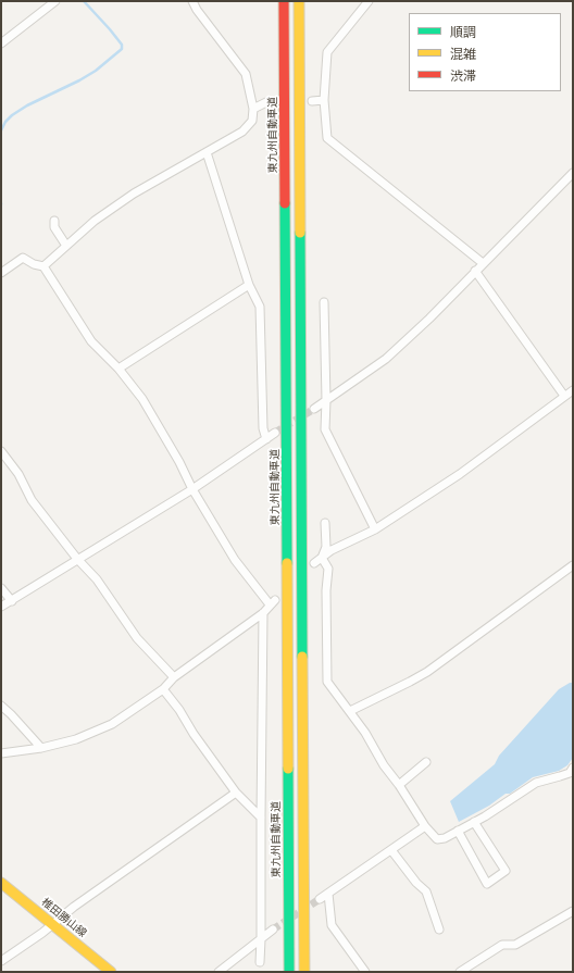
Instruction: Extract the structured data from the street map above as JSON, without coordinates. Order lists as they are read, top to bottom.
{
  "streets": {
    "main road": ["東九州自動車道", "椎田勝山線"]
  },
  "legend": ["順調", "混雑", "渋滞"]
}
